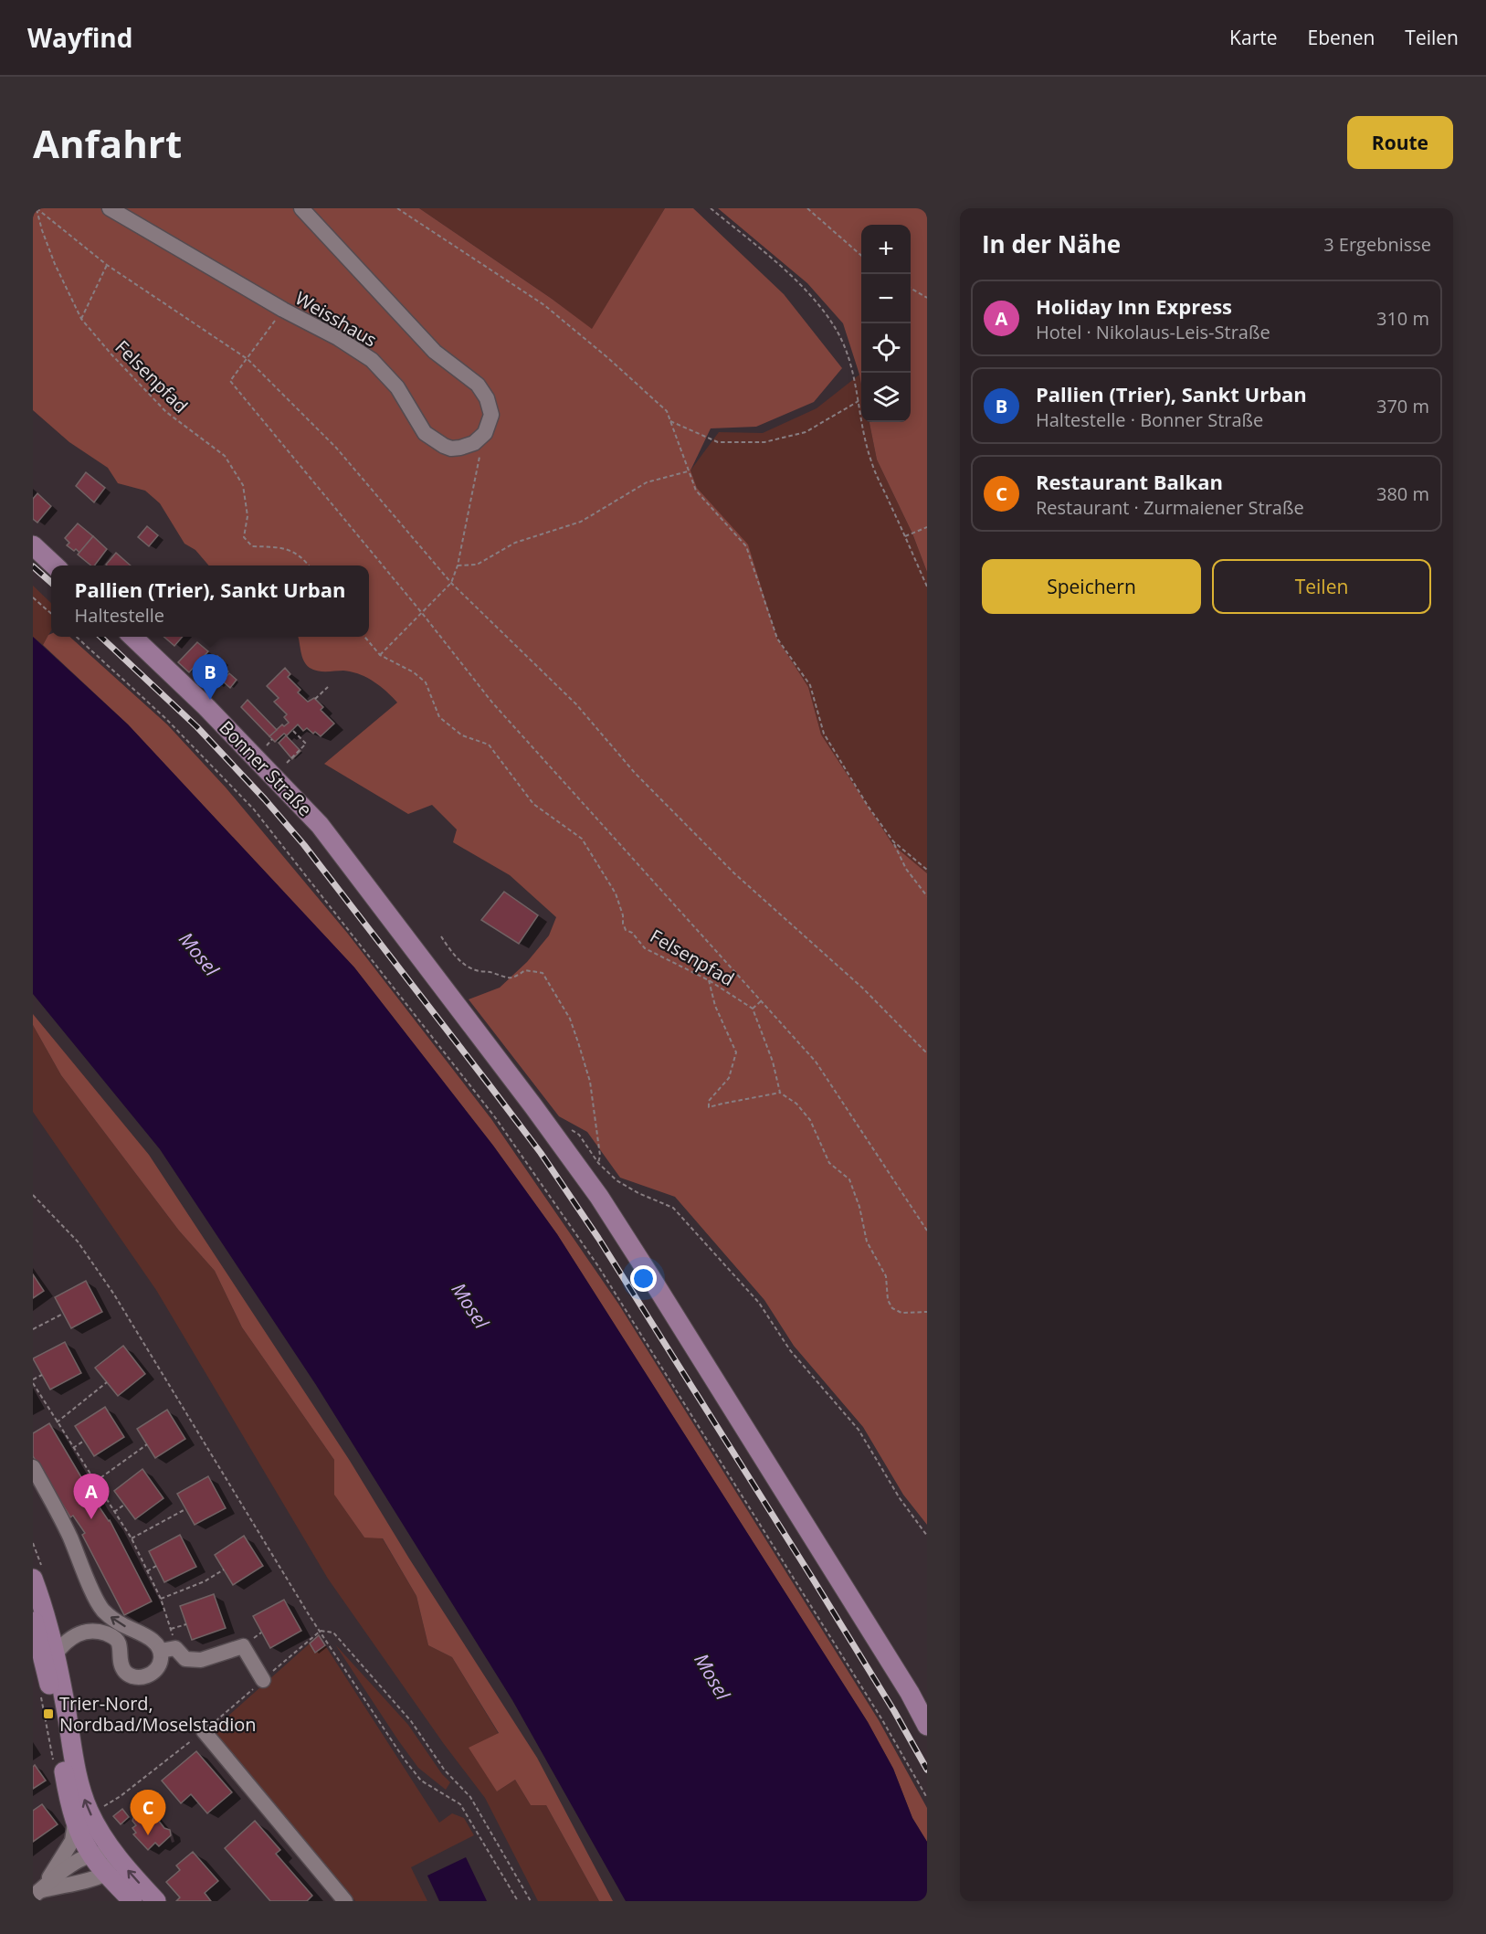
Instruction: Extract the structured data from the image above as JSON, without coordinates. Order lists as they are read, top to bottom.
{
  "streets": {
    "main road": ["Bonner Straße"],
    "street": ["Weisshaus"],
    "path": ["Felsenpfad"]
  },
  "water": ["Mosel"],
  "places": {
    "transit": ["Trier-Nord, Nordbad/Moselstadion"]
  },
  "page": {
    "header": "Wayfind",
    "nav": ["Karte", "Ebenen", "Teilen"],
    "buttons": [
      "Route",
      ["Speichern", "Teilen"]
    ],
    "title": "Anfahrt",
    "heading": ["In der Nähe", "3 Ergebnisse"],
    "map_buttons": ["+", "−"],
    "list": [
      {
        "mark": "A",
        "name": "Holiday Inn Express",
        "note": "Hotel · Nikolaus-Leis-Straße",
        "value": "310 m"
      },
      {
        "mark": "B",
        "name": "Pallien (Trier), Sankt Urban",
        "note": "Haltestelle · Bonner Straße",
        "value": "370 m"
      },
      {
        "mark": "C",
        "name": "Restaurant Balkan",
        "note": "Restaurant · Zurmaiener Straße",
        "value": "380 m"
      }
    ],
    "popup": ["Pallien (Trier), Sankt Urban", "Haltestelle"],
    "pins": ["B", "A", "C"]
  }
}
